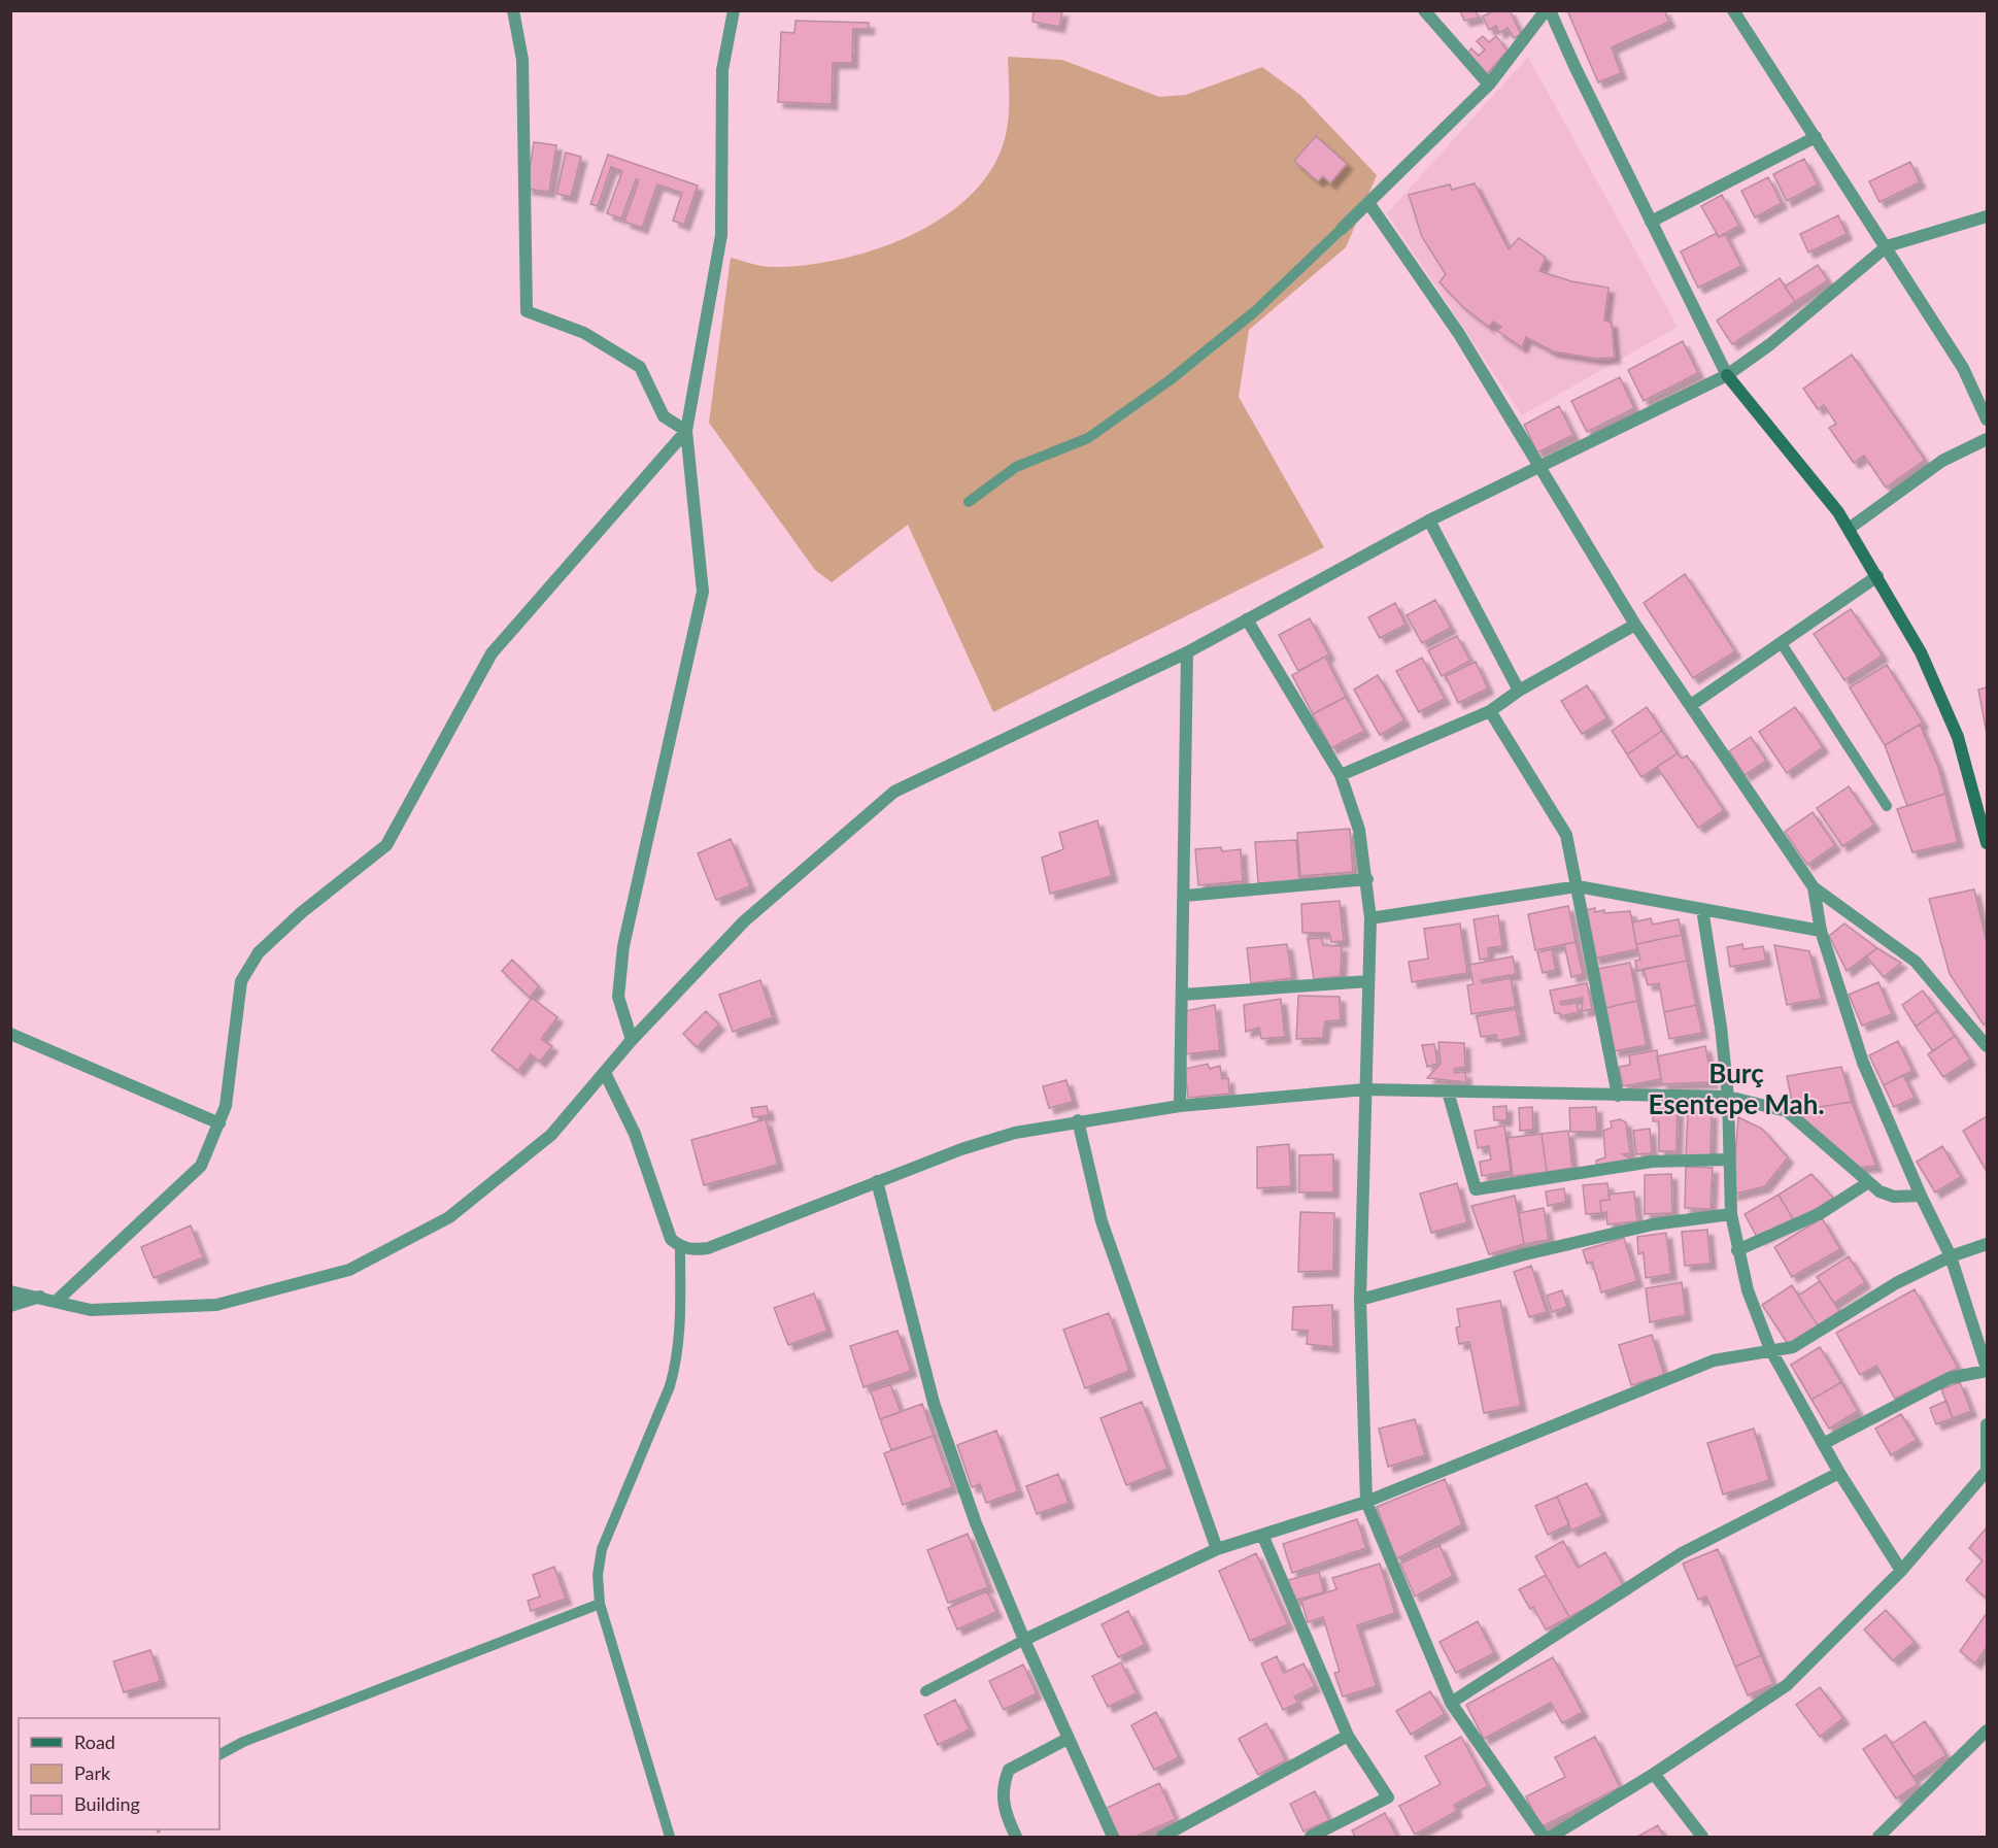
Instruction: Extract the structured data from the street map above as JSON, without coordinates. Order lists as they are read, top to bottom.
{
  "districts": ["Burç Esentepe Mah."],
  "legend": ["Road", "Park", "Building"]
}
